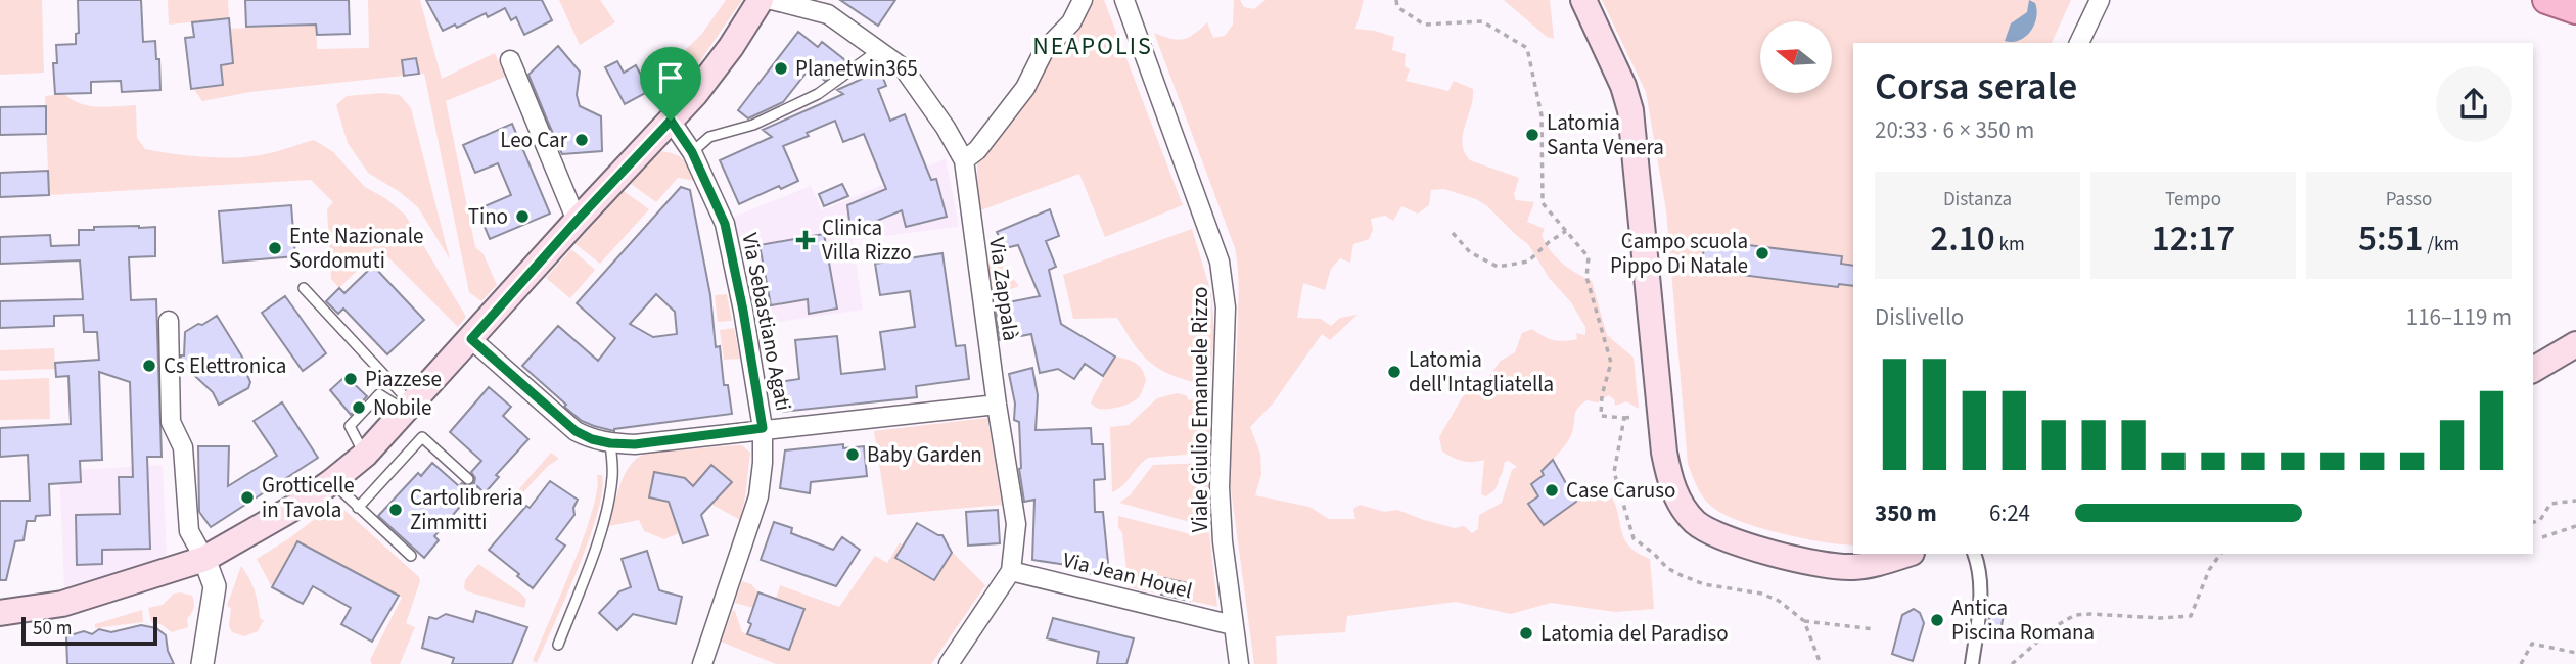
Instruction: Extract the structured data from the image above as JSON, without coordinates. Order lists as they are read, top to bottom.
{
  "streets": {
    "street": [
      "Via Zappalà",
      "Via Sebastiano Agati",
      "Viale Giulio Emanuele Rizzo",
      "Via Jean Houel"
    ]
  },
  "crossings": [
    ["Via Zappalà", "Via Jean Houel"],
    ["Viale Giulio Emanuele Rizzo", "Via Jean Houel"]
  ],
  "districts": ["NEAPOLIS"],
  "places": {
    "other": [
      "Planetwin365",
      "Latomia Santa Venera",
      "Leo Car",
      "Tino",
      "Ente Nazionale Sordomuti",
      "Campo scuola Pippo Di Natale",
      "Cs Elettronica",
      "Latomia dell'Intagliatella",
      "Piazzese",
      "Nobile",
      "Baby Garden",
      "Case Caruso",
      "Grotticelle in Tavola",
      "Cartolibreria Zimmitti",
      "Antica Piscina Romana",
      "Latomia del Paradiso"
    ],
    "health": ["Clinica Villa Rizzo"]
  },
  "scale_bar": "50 m",
  "north": "left",
  "page": {
    "heading": ["Corsa serale", "20:33 · 6 × 350 m"],
    "stats": [
      ["Distanza", "2.10 km"],
      ["Tempo", "12:17"],
      ["Passo", "5:51 /km"]
    ],
    "chart": ["Dislivello", "116–119 m"],
    "list": [
      {
        "name": "350 m",
        "note": "6:24"
      }
    ],
    "scale": "50 m"
  }
}
